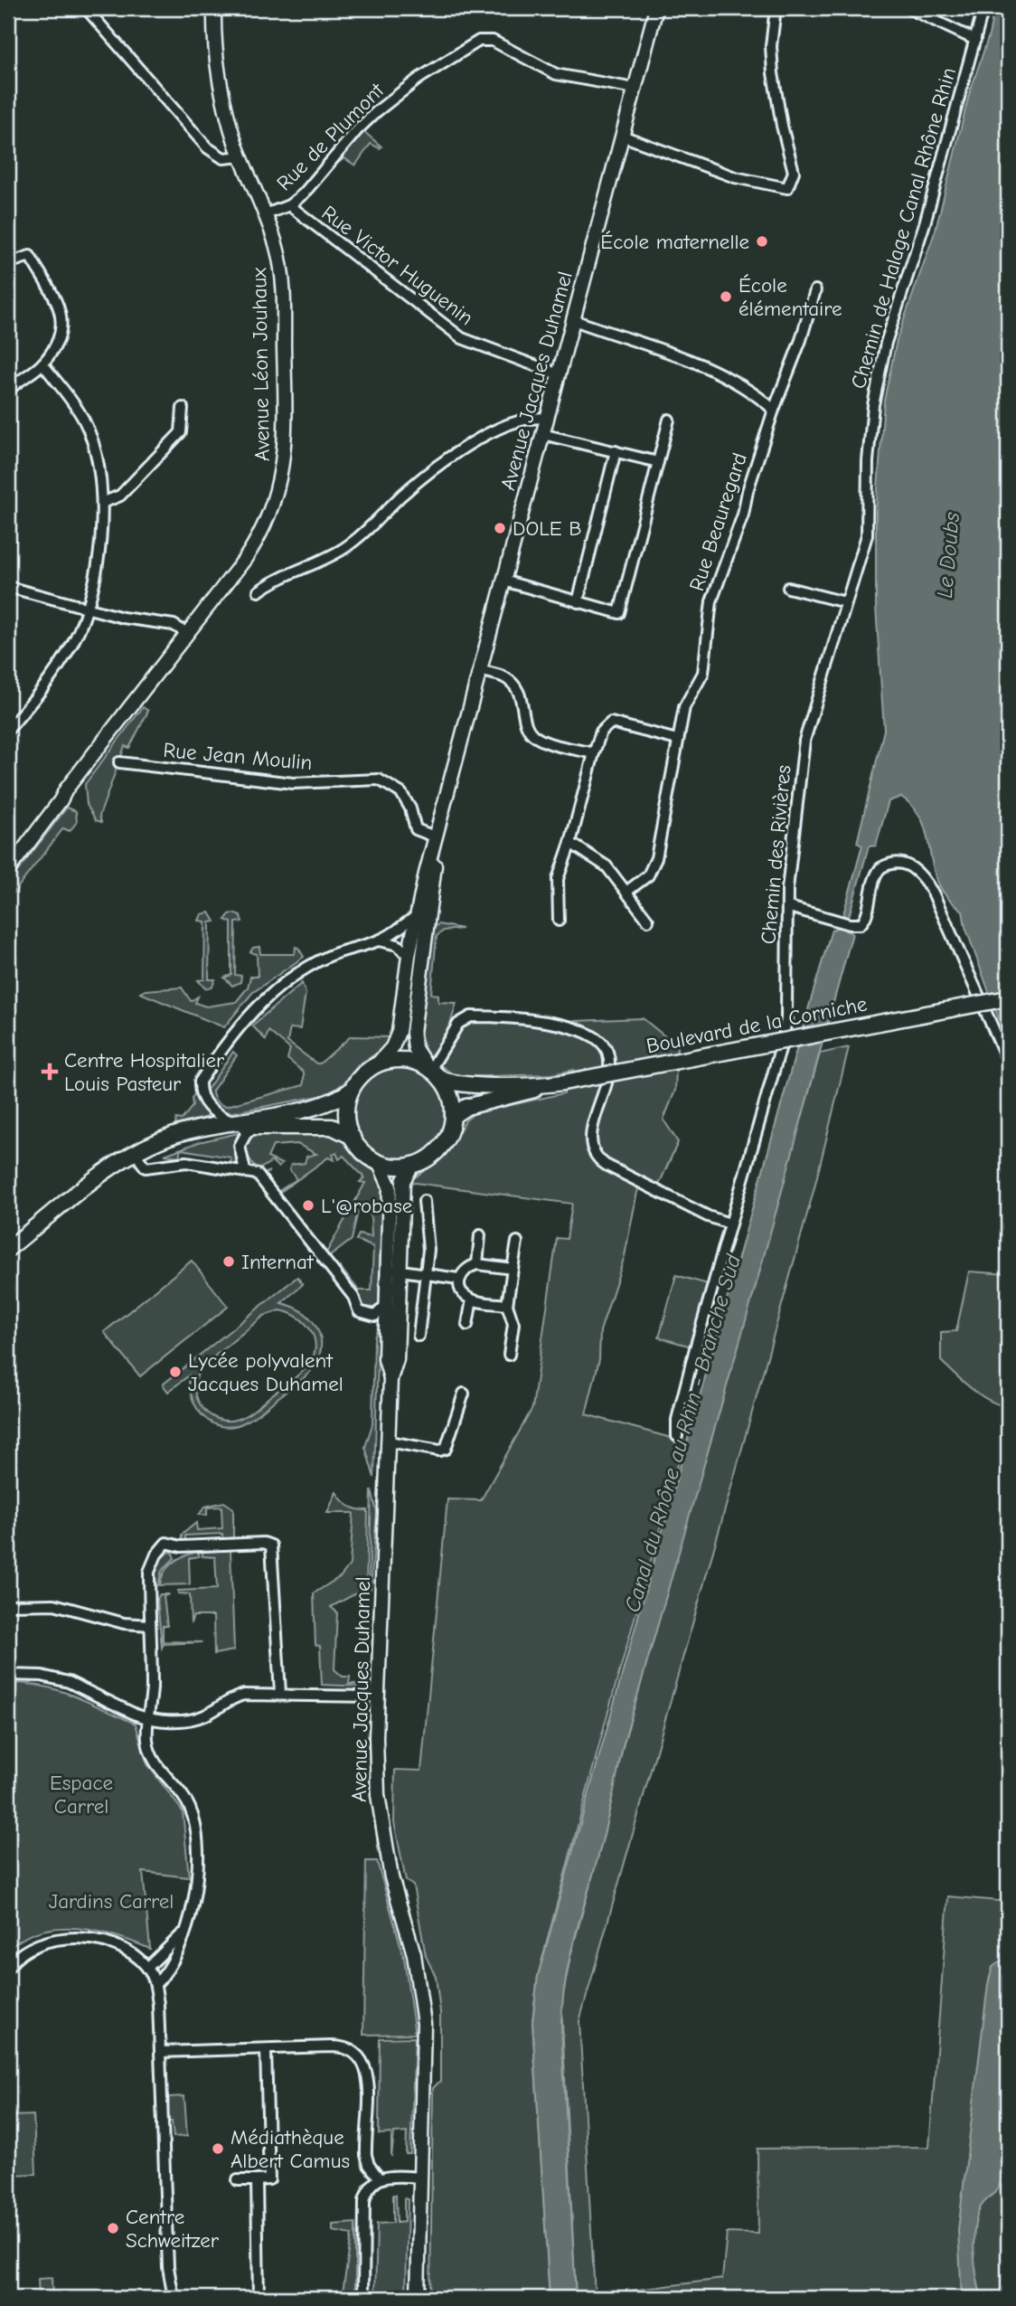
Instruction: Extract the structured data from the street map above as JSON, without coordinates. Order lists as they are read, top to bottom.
{
  "streets": {
    "main road": ["Avenue Léon Jouhaux", "Avenue Jacques Duhamel", "Boulevard de la Corniche"],
    "street": [
      "Rue de Plumont",
      "Chemin de Halage Canal Rhône Rhin",
      "Rue Victor Huguenin",
      "Rue Beauregard",
      "Rue Jean Moulin",
      "Chemin des Rivières"
    ]
  },
  "crossings": [
    ["Rue de Plumont", "Rue Victor Huguenin"],
    ["Rue de Plumont", "Avenue Léon Jouhaux"],
    ["Rue de Plumont", "Avenue Jacques Duhamel"],
    ["Chemin de Halage Canal Rhône Rhin", "Chemin des Rivières"],
    ["Rue Victor Huguenin", "Avenue Jacques Duhamel"],
    ["Avenue Jacques Duhamel", "Rue Jean Moulin"],
    ["Avenue Jacques Duhamel", "Boulevard de la Corniche"]
  ],
  "water": ["Le Doubs", "Canal du Rhône au Rhin - Branche Sud"],
  "parks": ["Espace Carrel", "Jardins Carrel"],
  "places": {
    "other": [
      "École maternelle",
      "École élémentaire",
      "DOLE B",
      "L'@robase",
      "Internat",
      "Lycée polyvalent Jacques Duhamel",
      "Médiathèque Albert Camus",
      "Centre Schweitzer"
    ],
    "health": ["Centre Hospitalier Louis Pasteur"]
  }
}
